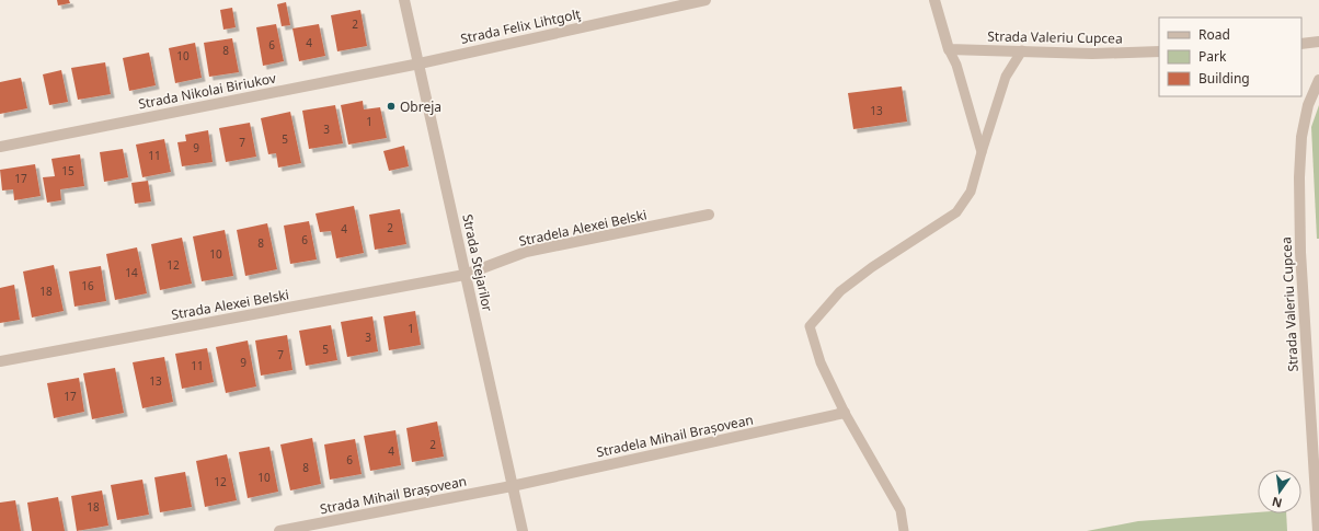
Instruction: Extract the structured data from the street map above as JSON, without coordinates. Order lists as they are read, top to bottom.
{
  "streets": {
    "street": [
      "Strada Felix Lihtgolţ",
      "Strada Valeriu Cupcea",
      "Strada Nikolai Biriukov",
      "Stradela Alexei Belski",
      "Strada Stejarilor",
      "Strada Alexei Belski",
      "Stradela Mihail Brașovean",
      "Strada Mihail Brașovean"
    ]
  },
  "crossings": [
    ["Strada Felix Lihtgolţ", "Strada Nikolai Biriukov"],
    ["Strada Felix Lihtgolţ", "Strada Stejarilor"],
    ["Strada Nikolai Biriukov", "Strada Stejarilor"],
    ["Stradela Alexei Belski", "Strada Stejarilor"],
    ["Stradela Alexei Belski", "Strada Alexei Belski"],
    ["Strada Stejarilor", "Strada Alexei Belski"],
    ["Strada Stejarilor", "Stradela Mihail Brașovean"],
    ["Strada Stejarilor", "Strada Mihail Brașovean"],
    ["Stradela Mihail Brașovean", "Strada Mihail Brașovean"]
  ],
  "places": ["Obreja"],
  "house_numbers": [
    "2",
    "4",
    "6",
    "8",
    "10",
    "13",
    "1",
    "3",
    "5",
    "7",
    "9",
    "11",
    "15",
    "17",
    "2",
    "4",
    "6",
    "8",
    "10",
    "12",
    "14",
    "16",
    "18",
    "1",
    "3",
    "5",
    "7",
    "9",
    "11",
    "13",
    "17",
    "2",
    "4",
    "6",
    "8",
    "10",
    "12",
    "18"
  ],
  "legend": ["Road", "Park", "Building"],
  "north": "bottom"
}
